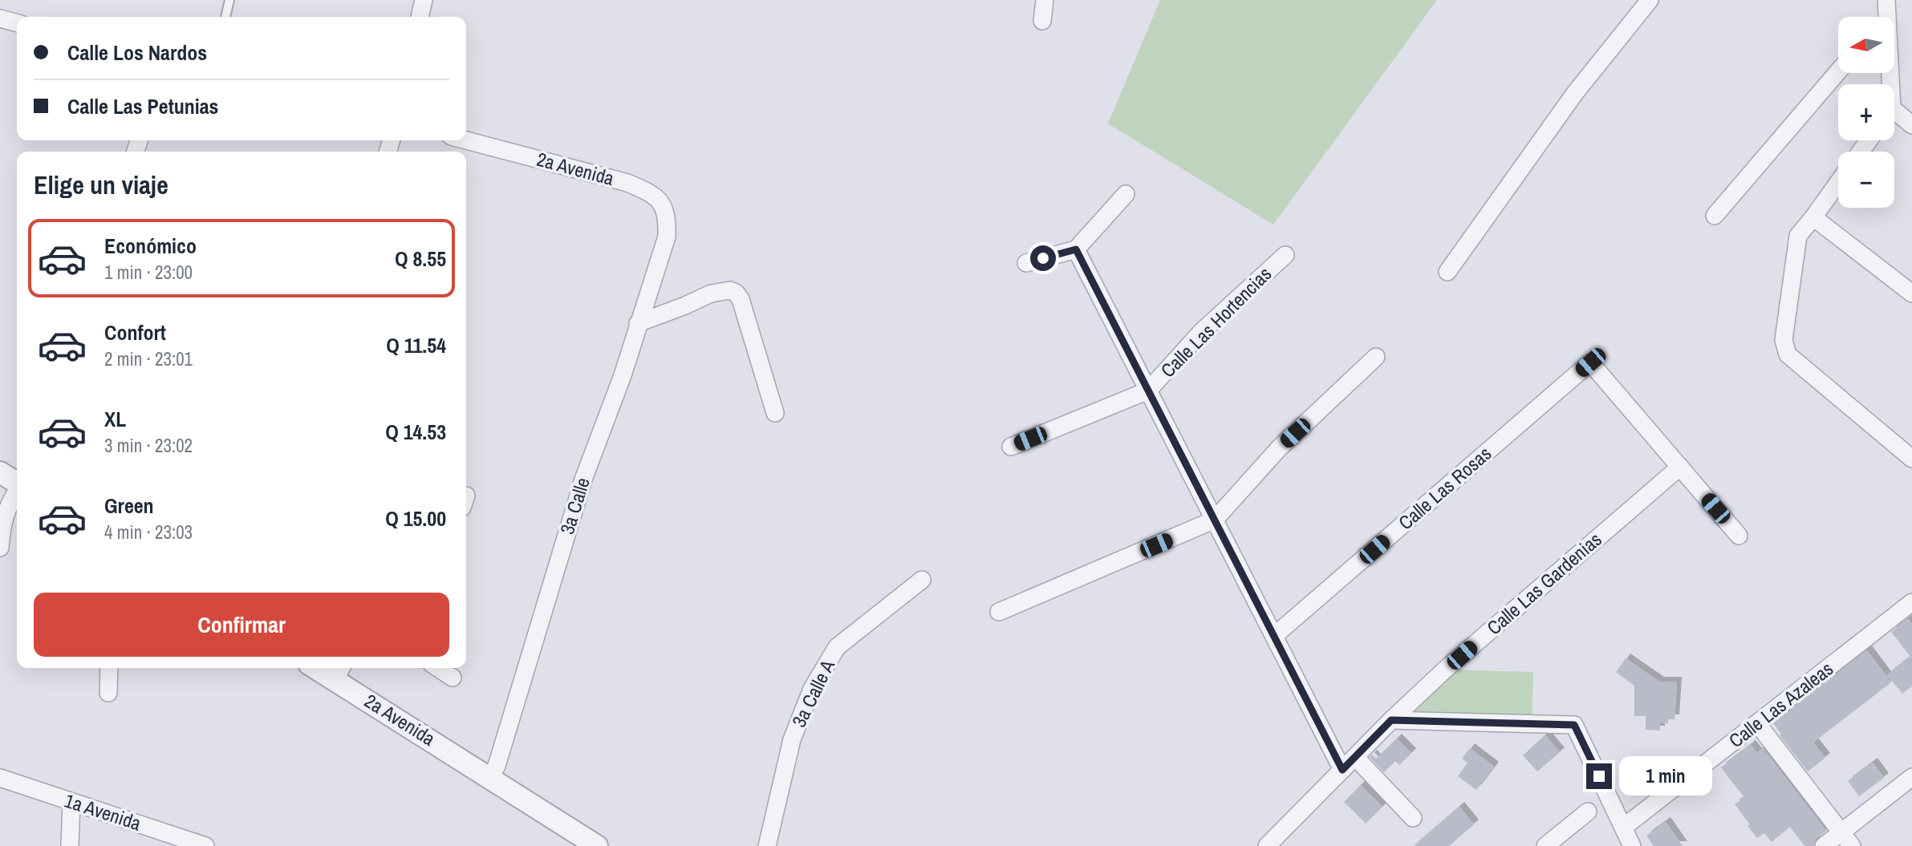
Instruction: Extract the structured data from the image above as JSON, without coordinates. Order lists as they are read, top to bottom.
{
  "streets": {
    "street": [
      "2a Avenida",
      "Calle Las Hortencias",
      "Calle Las Rosas",
      "3a Calle",
      "Calle Las Gardenias",
      "3a Calle A",
      "Calle Las Azaleas",
      "1a Avenida"
    ]
  },
  "crossings": [
    ["2a Avenida", "3a Calle"],
    ["Calle Las Rosas", "Calle Las Gardenias"]
  ],
  "north": "left",
  "page": {
    "map_buttons": ["+", "−"],
    "banner": ["Calle Los Nardos", "Calle Las Petunias"],
    "heading": "Elige un viaje",
    "list": [
      {
        "name": "Económico",
        "note": "1 min · 23:00",
        "value": "Q 8.55"
      },
      {
        "name": "Confort",
        "note": "2 min · 23:01",
        "value": "Q 11.54"
      },
      {
        "name": "XL",
        "note": "3 min · 23:02",
        "value": "Q 14.53"
      },
      {
        "name": "Green",
        "note": "4 min · 23:03",
        "value": "Q 15.00"
      }
    ],
    "buttons": "Confirmar",
    "bubble": "1 min"
  }
}
